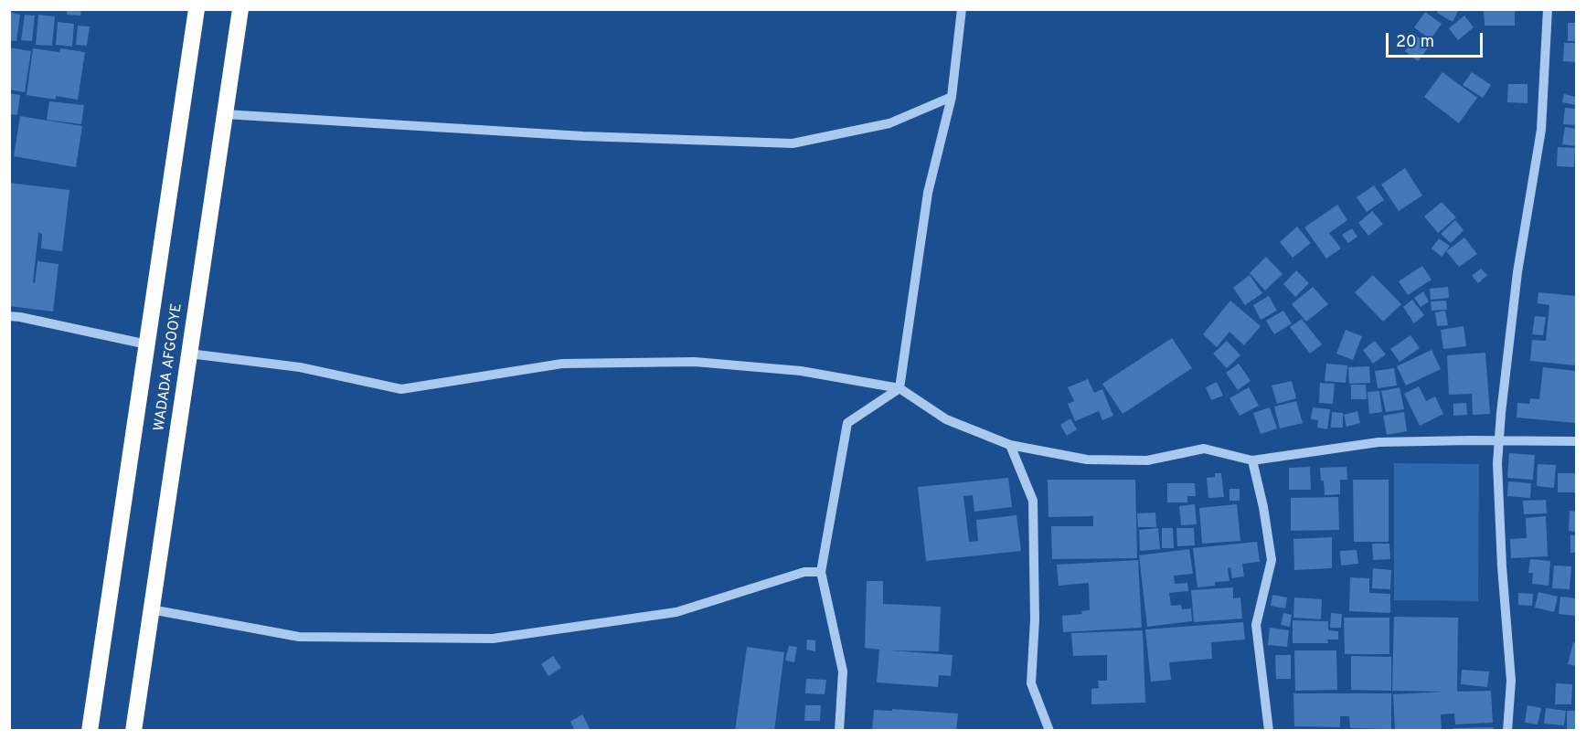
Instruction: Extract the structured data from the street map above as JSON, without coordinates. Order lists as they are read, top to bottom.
{
  "streets": {
    "highway": ["WADADA AFGOOYE"]
  },
  "scale_bar": "20 m"
}
